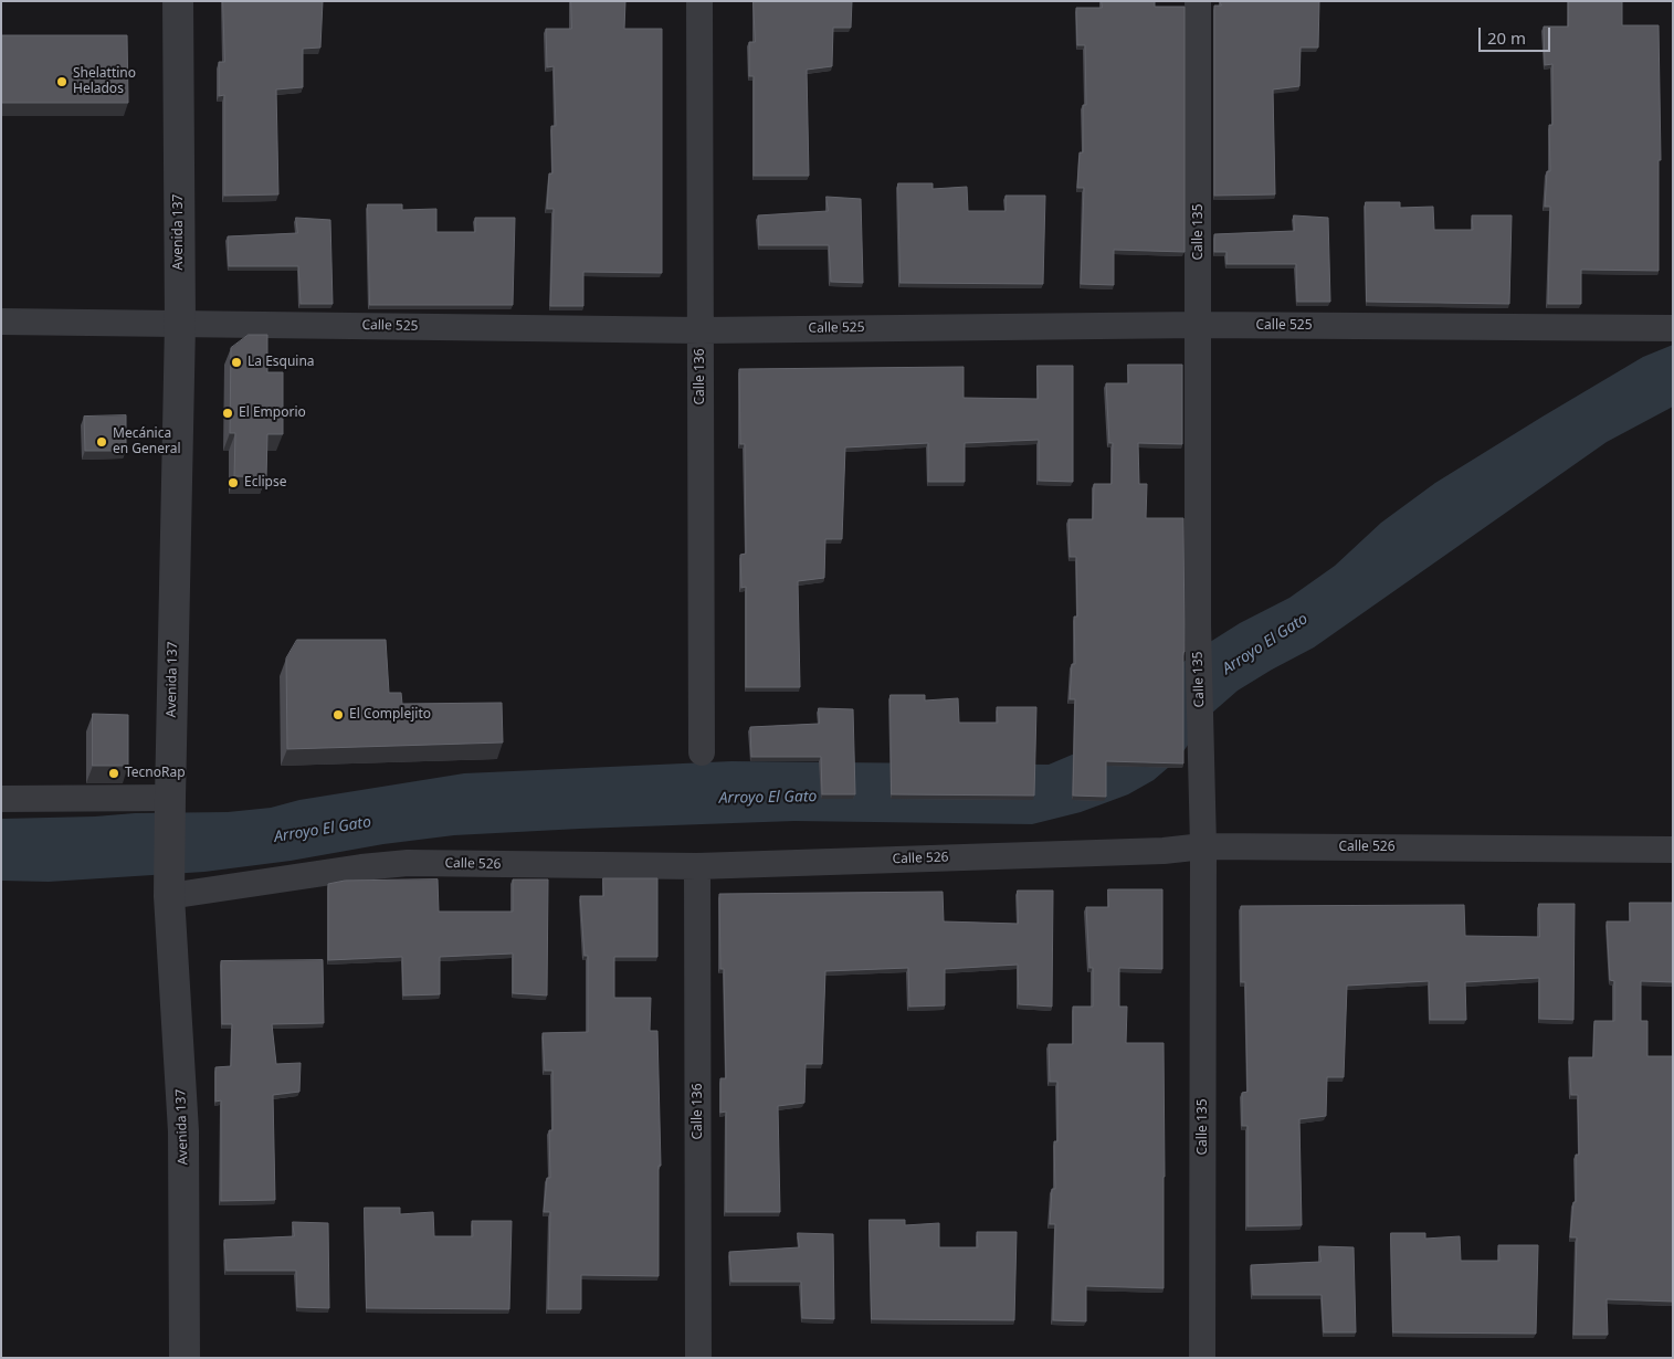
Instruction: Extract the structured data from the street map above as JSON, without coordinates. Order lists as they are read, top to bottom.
{
  "streets": {
    "street": [
      "Avenida 137",
      "Calle 135",
      "Calle 525",
      "Calle 136",
      "Calle 526"
    ]
  },
  "crossings": [
    ["Avenida 137", "Calle 525"],
    ["Avenida 137", "Calle 526"],
    ["Calle 135", "Calle 525"],
    ["Calle 135", "Calle 526"],
    ["Calle 525", "Calle 136"],
    ["Calle 136", "Calle 526"]
  ],
  "water": ["Arroyo El Gato"],
  "places": [
    "Shelattino Helados",
    "La Esquina",
    "El Emporio",
    "Mecánica en General",
    "Eclipse",
    "El Complejito",
    "TecnoRap"
  ],
  "scale_bar": "20 m"
}
